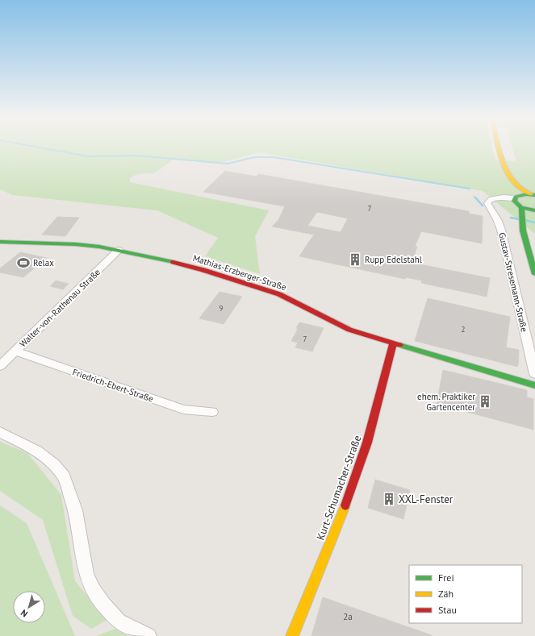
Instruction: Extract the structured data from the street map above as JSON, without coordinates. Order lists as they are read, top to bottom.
{
  "streets": {
    "street": [
      "Mathias-Erzberger-Straße",
      "Gustav-Stresemann-Straße",
      "Walter-von-Rathenau Straße",
      "Friedrich-Ebert-Straße",
      "Kurt-Schumacher-Straße"
    ]
  },
  "crossings": [
    ["Mathias-Erzberger-Straße", "Walter-von-Rathenau Straße"],
    ["Mathias-Erzberger-Straße", "Kurt-Schumacher-Straße"],
    ["Walter-von-Rathenau Straße", "Friedrich-Ebert-Straße"]
  ],
  "places": {
    "building": ["Rupp Edelstahl", "ehem. Praktiker Gartencenter", "XXL-Fenster"],
    "sports": ["Relax"]
  },
  "house_numbers": [
    "7",
    "9",
    "2",
    "7",
    "2a"
  ],
  "legend": ["Frei", "Zäh", "Stau"],
  "north": "bottom left"
}
